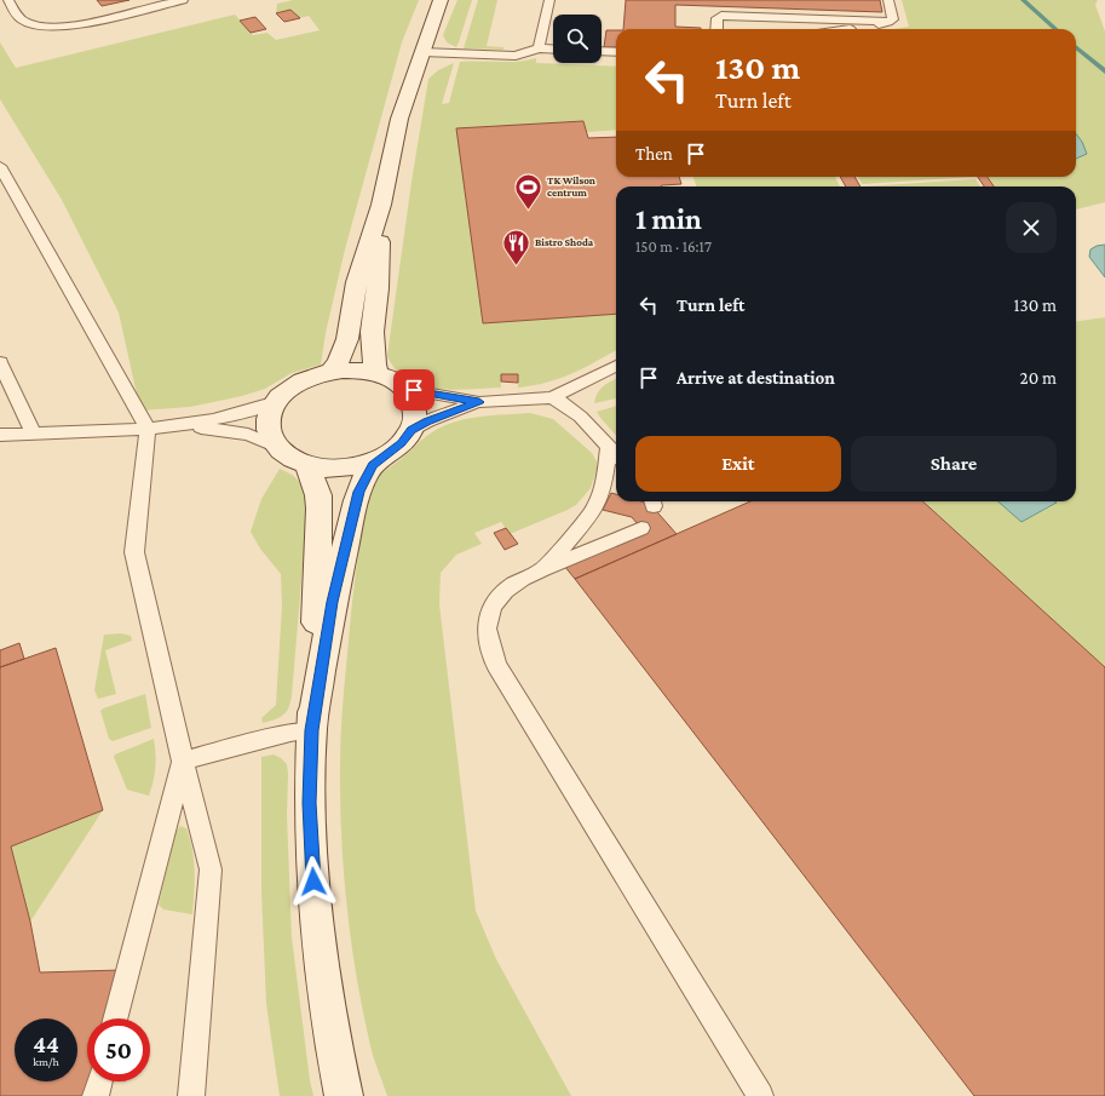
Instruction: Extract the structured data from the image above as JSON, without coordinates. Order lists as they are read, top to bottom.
{
  "places": {
    "sports": ["TK Wilson centrum"],
    "restaurant": ["Bistro Shoda"]
  },
  "page": {
    "turn": ["130 m", "Turn left"],
    "then": "Then",
    "heading": ["1 min", "150 m · 16:17"],
    "list": [
      {
        "name": "Turn left",
        "value": "130 m"
      },
      {
        "name": "Arrive at destination",
        "value": "20 m"
      }
    ],
    "buttons": ["Exit", "Share"],
    "speed": "44 km/h",
    "limit": "50"
  }
}
